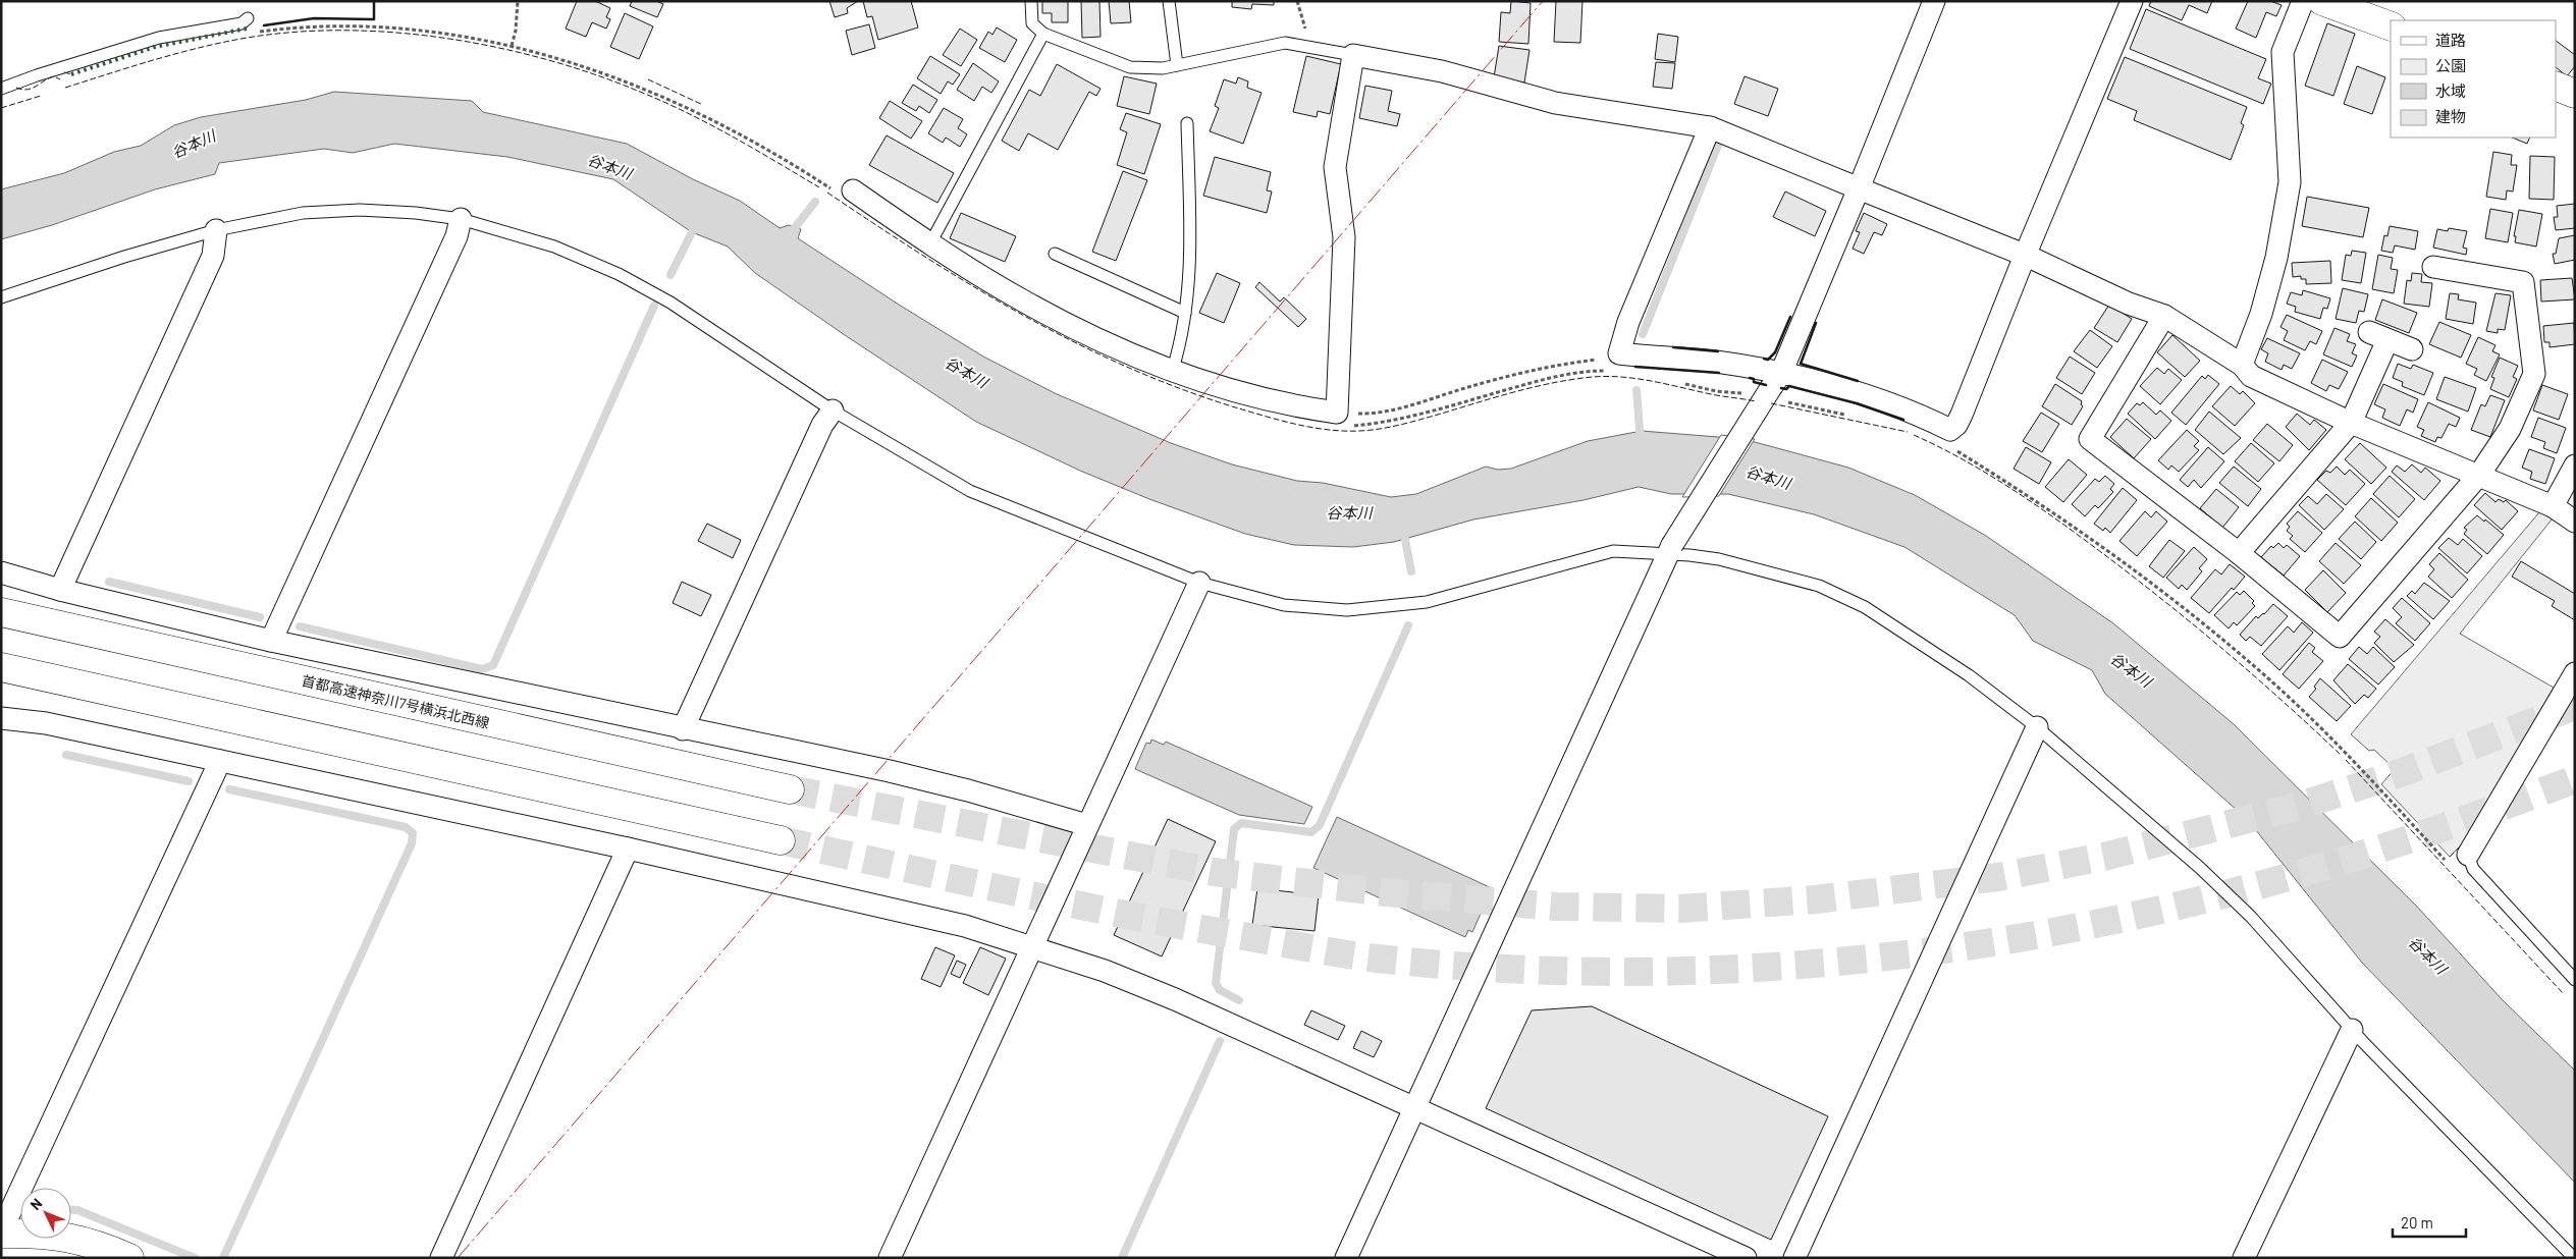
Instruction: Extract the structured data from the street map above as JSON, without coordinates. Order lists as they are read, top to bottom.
{
  "streets": {
    "main road": ["首都高速神奈川7号横浜北西線"]
  },
  "water": ["谷本川"],
  "legend": [
    "道路",
    "公園",
    "水域",
    "建物"
  ],
  "scale_bar": "20 m",
  "north": "top left"
}
